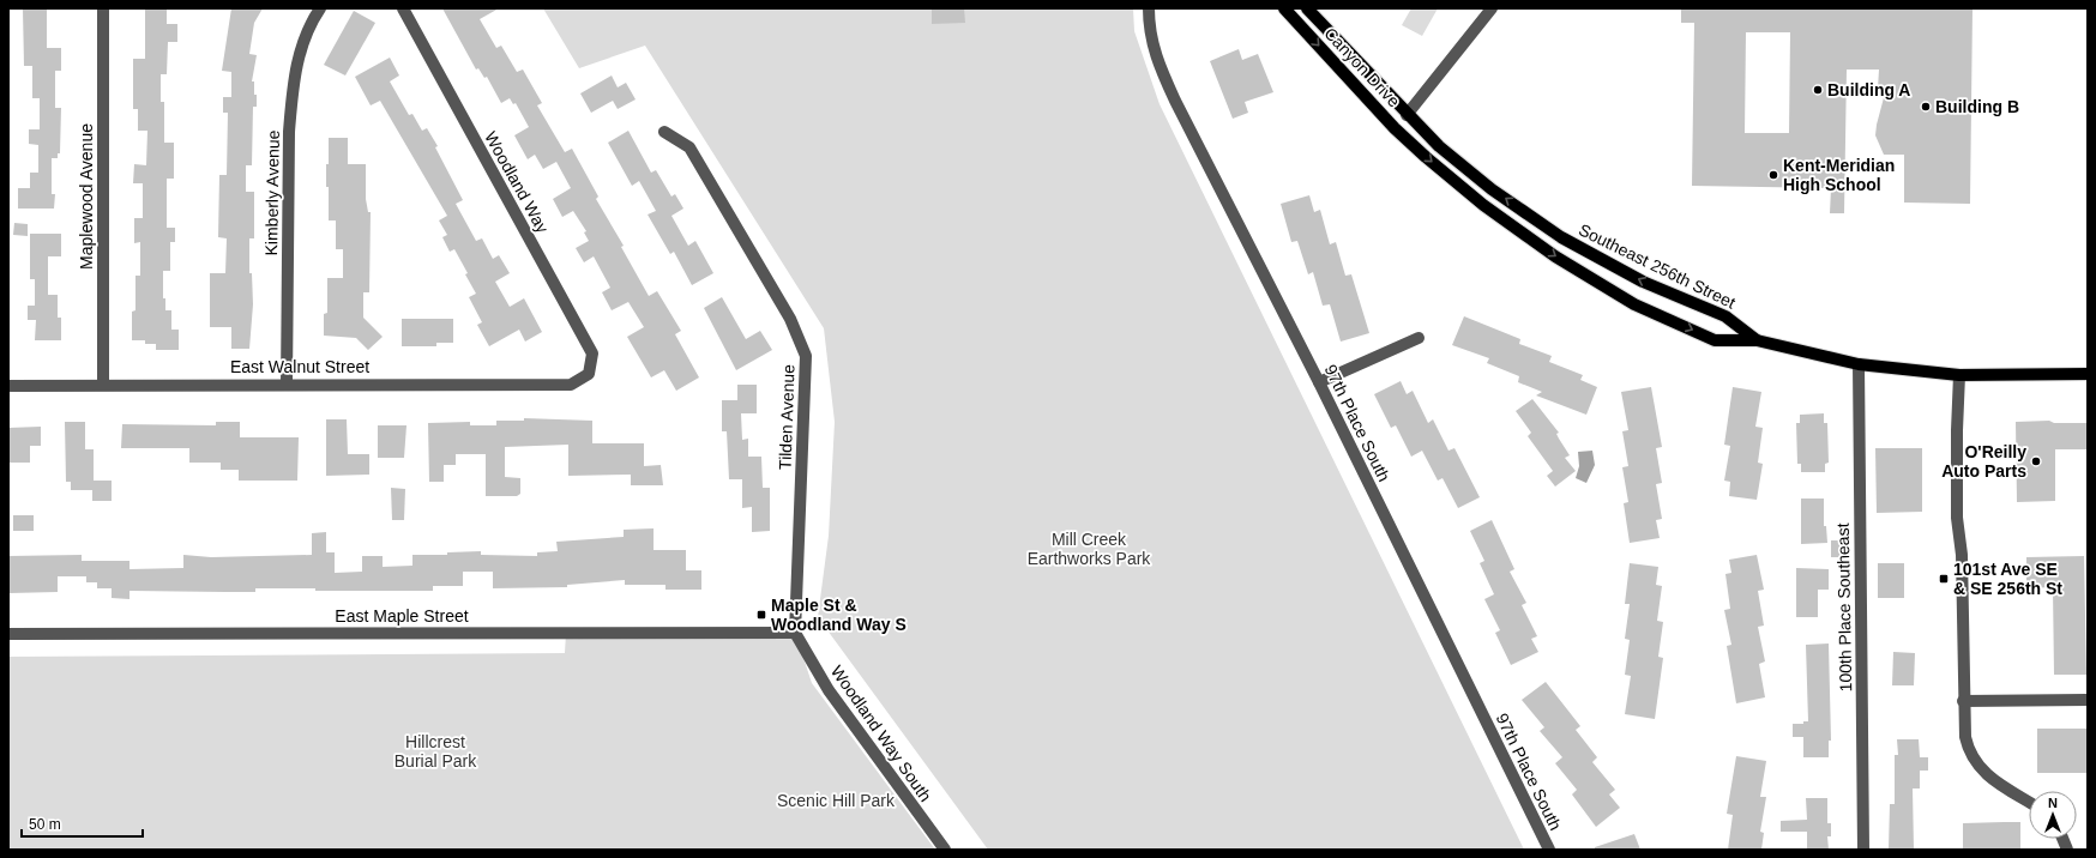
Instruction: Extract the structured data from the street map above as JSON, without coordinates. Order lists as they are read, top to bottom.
{
  "streets": {
    "main road": ["Canyon Drive", "Southeast 256th Street"],
    "street": [
      "Woodland Way",
      "Kimberly Avenue",
      "Maplewood Avenue",
      "East Walnut Street",
      "Tilden Avenue",
      "97th Place South",
      "100th Place Southeast",
      "East Maple Street",
      "Woodland Way South"
    ]
  },
  "crossings": [
    ["Canyon Drive", "Southeast 256th Street"],
    ["Woodland Way", "East Walnut Street"],
    ["Kimberly Avenue", "East Walnut Street"],
    ["Maplewood Avenue", "East Walnut Street"],
    ["Southeast 256th Street", "100th Place Southeast"],
    ["Tilden Avenue", "East Maple Street"],
    ["Tilden Avenue", "Woodland Way South"],
    ["East Maple Street", "Woodland Way South"]
  ],
  "parks": ["Mill Creek Earthworks Park", "Hillcrest Burial Park", "Scenic Hill Park"],
  "places": {
    "other": [
      "Building A",
      "Building B",
      "Kent-Meridian High School",
      "O'Reilly Auto Parts"
    ],
    "transit": ["101st Ave SE & SE 256th St", "Maple St & Woodland Way S"]
  },
  "scale_bar": "50 m",
  "north": "top"
}
